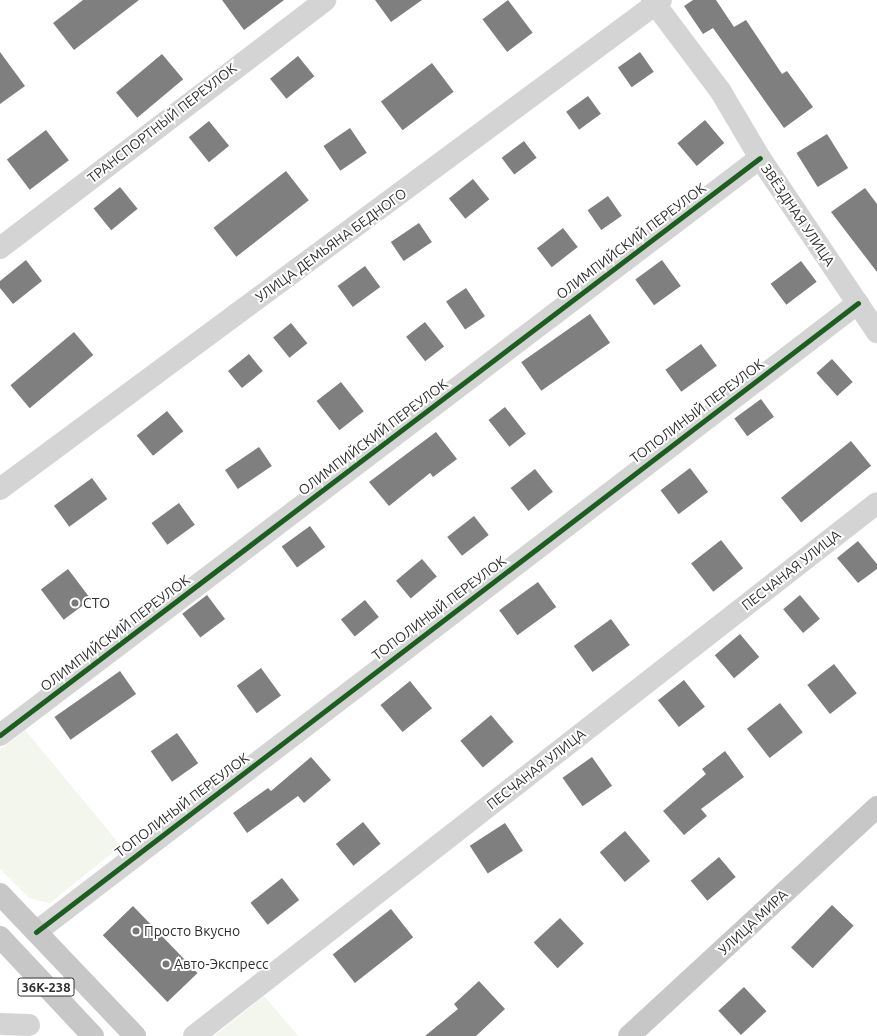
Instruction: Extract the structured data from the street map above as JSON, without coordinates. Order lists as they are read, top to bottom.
{
  "streets": {
    "main road": ["УЛИЦА МИРА", "36К-238"],
    "street": [
      "ТРАНСПОРТНЫЙ ПЕРЕУЛОК",
      "ЗВЁЗДНАЯ УЛИЦА",
      "ОЛИМПИЙСКИЙ ПЕРЕУЛОК",
      "УЛИЦА ДЕМЬЯНА БЕДНОГО",
      "ТОПОЛИНЫЙ ПЕРЕУЛОК",
      "ПЕСЧАНАЯ УЛИЦА"
    ]
  },
  "crossings": [
    ["ЗВЁЗДНАЯ УЛИЦА", "ОЛИМПИЙСКИЙ ПЕРЕУЛОК"],
    ["ЗВЁЗДНАЯ УЛИЦА", "УЛИЦА ДЕМЬЯНА БЕДНОГО"],
    ["ЗВЁЗДНАЯ УЛИЦА", "ТОПОЛИНЫЙ ПЕРЕУЛОК"]
  ],
  "places": ["СТО", "Просто Вкусно", "Авто-Экспресс"]
}
